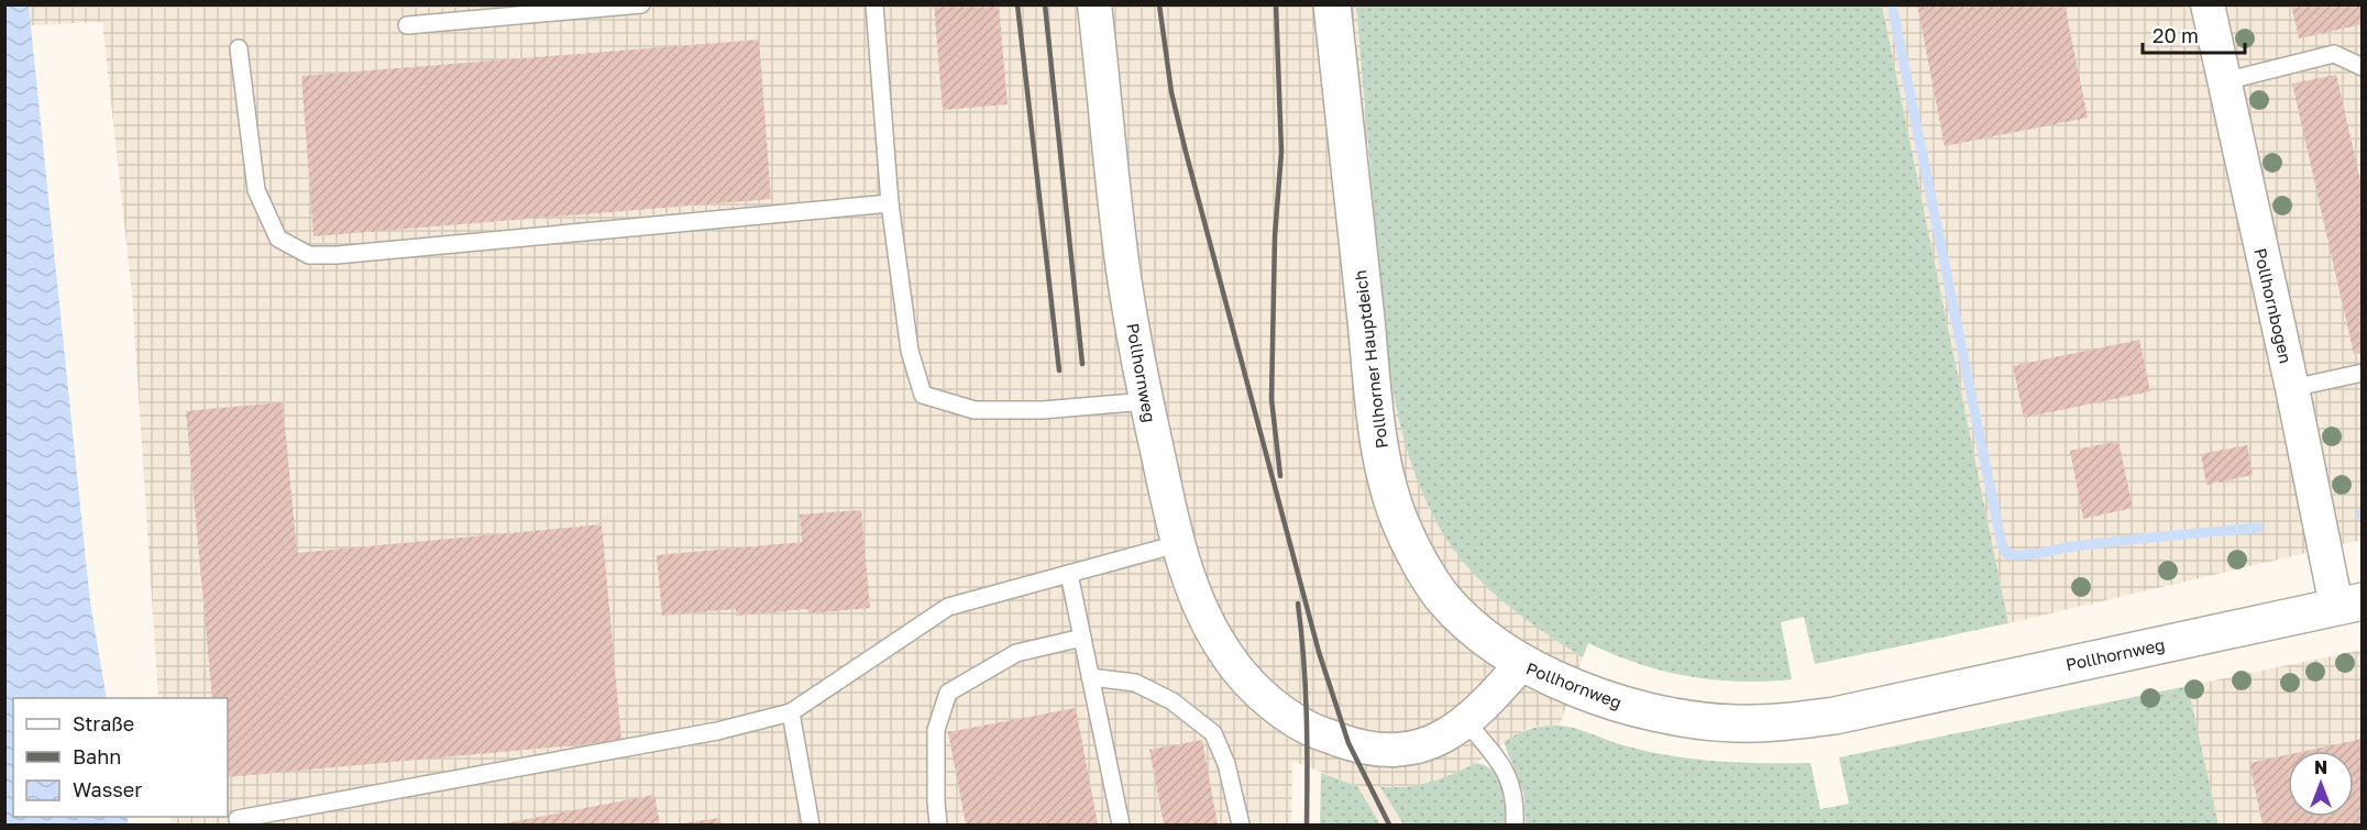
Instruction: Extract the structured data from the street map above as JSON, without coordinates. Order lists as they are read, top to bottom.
{
  "streets": {
    "main road": ["Pollhorner Hauptdeich", "Pollhornweg"],
    "street": ["Pollhornbogen"]
  },
  "crossings": [
    ["Pollhornbogen", "Pollhornweg"],
    ["Pollhorner Hauptdeich", "Pollhornweg"]
  ],
  "legend": ["Straße", "Bahn", "Wasser"],
  "scale_bar": "20 m",
  "north": "top"
}
